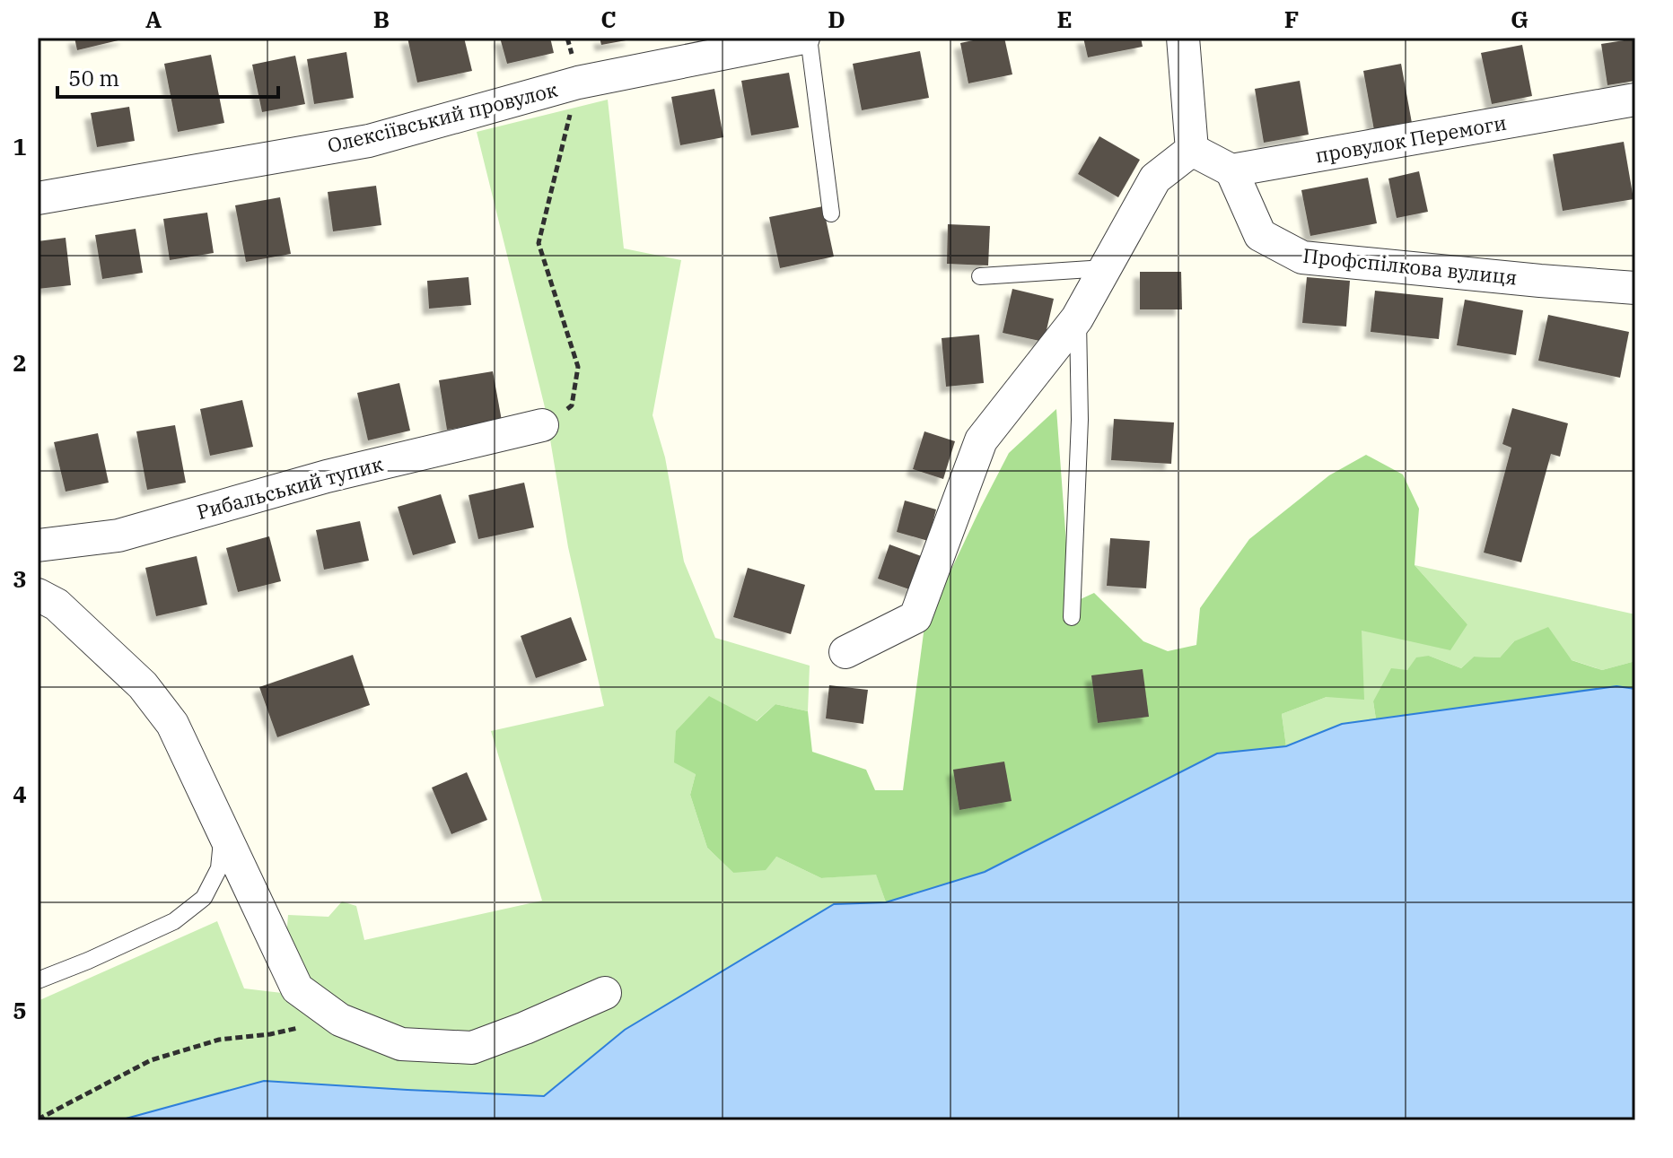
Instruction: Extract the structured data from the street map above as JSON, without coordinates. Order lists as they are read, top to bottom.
{
  "streets": {
    "street": [
      "Олексіївський провулок",
      "провулок Перемоги",
      "Профспілкова вулиця",
      "Рибальський тупик"
    ]
  },
  "crossings": [
    ["провулок Перемоги", "Профспілкова вулиця"]
  ],
  "scale_bar": "50 m",
  "grid": {
    "columns": [
      "A",
      "B",
      "C",
      "D",
      "E",
      "F",
      "G"
    ],
    "rows": [
      "1",
      "2",
      "3",
      "4",
      "5"
    ]
  }
}
